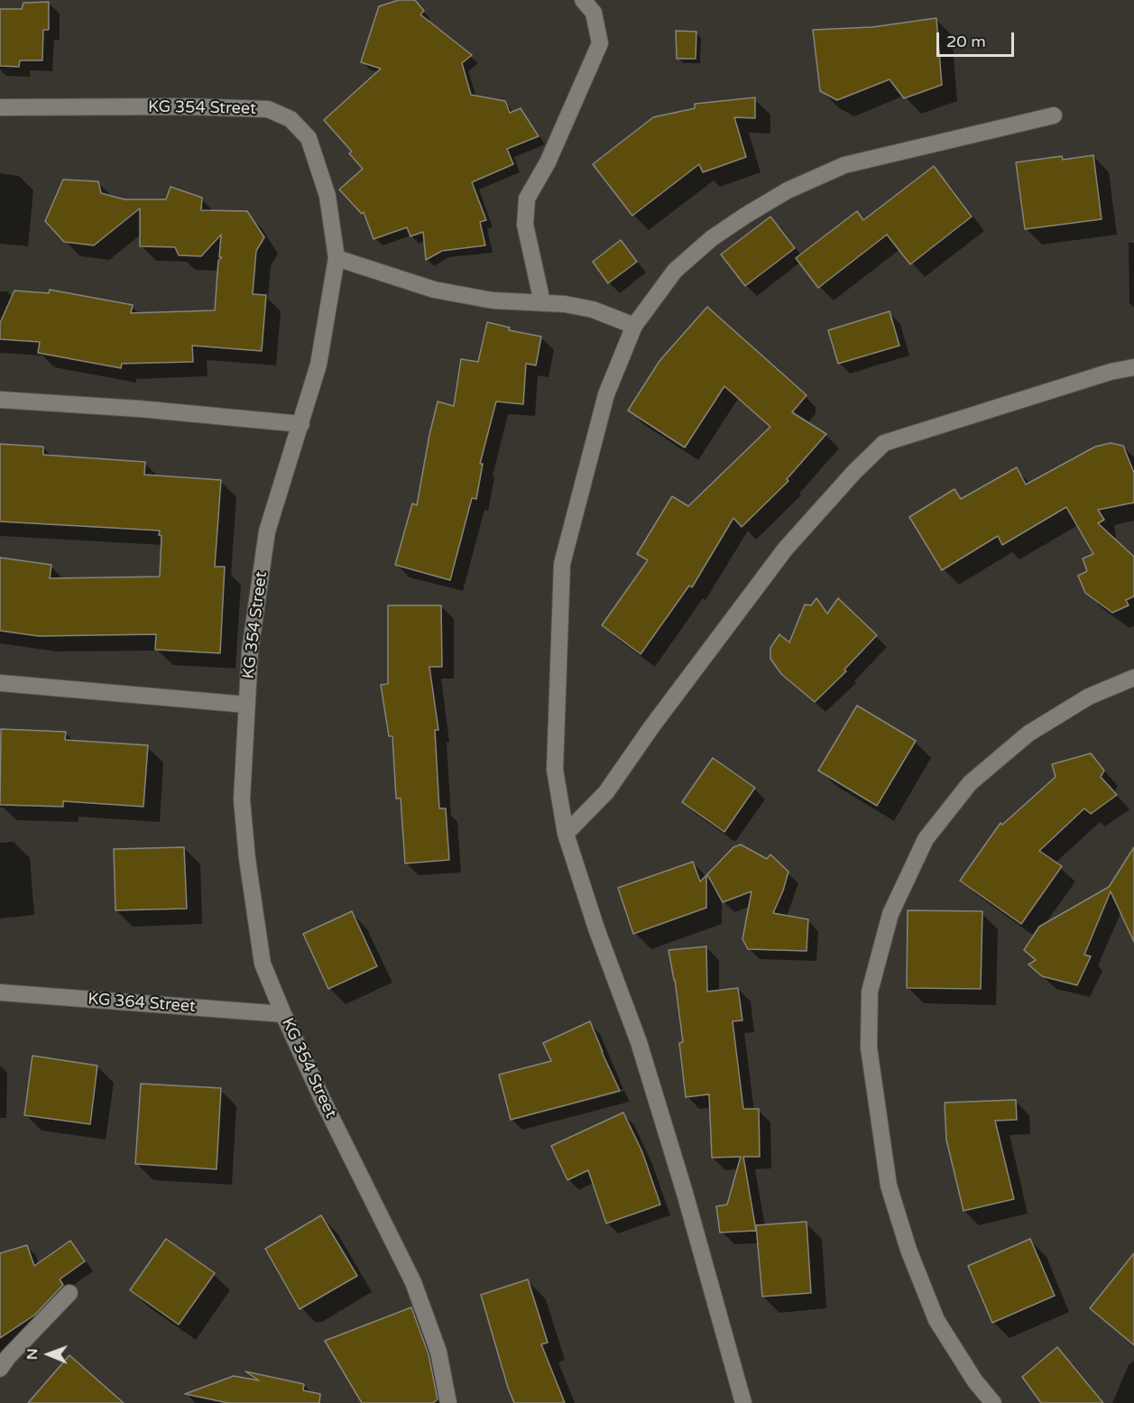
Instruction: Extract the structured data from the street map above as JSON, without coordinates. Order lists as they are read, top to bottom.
{
  "streets": {
    "street": ["KG 354 Street", "KG 364 Street"]
  },
  "crossings": [
    ["KG 354 Street", "KG 364 Street"]
  ],
  "scale_bar": "20 m",
  "north": "left"
}
